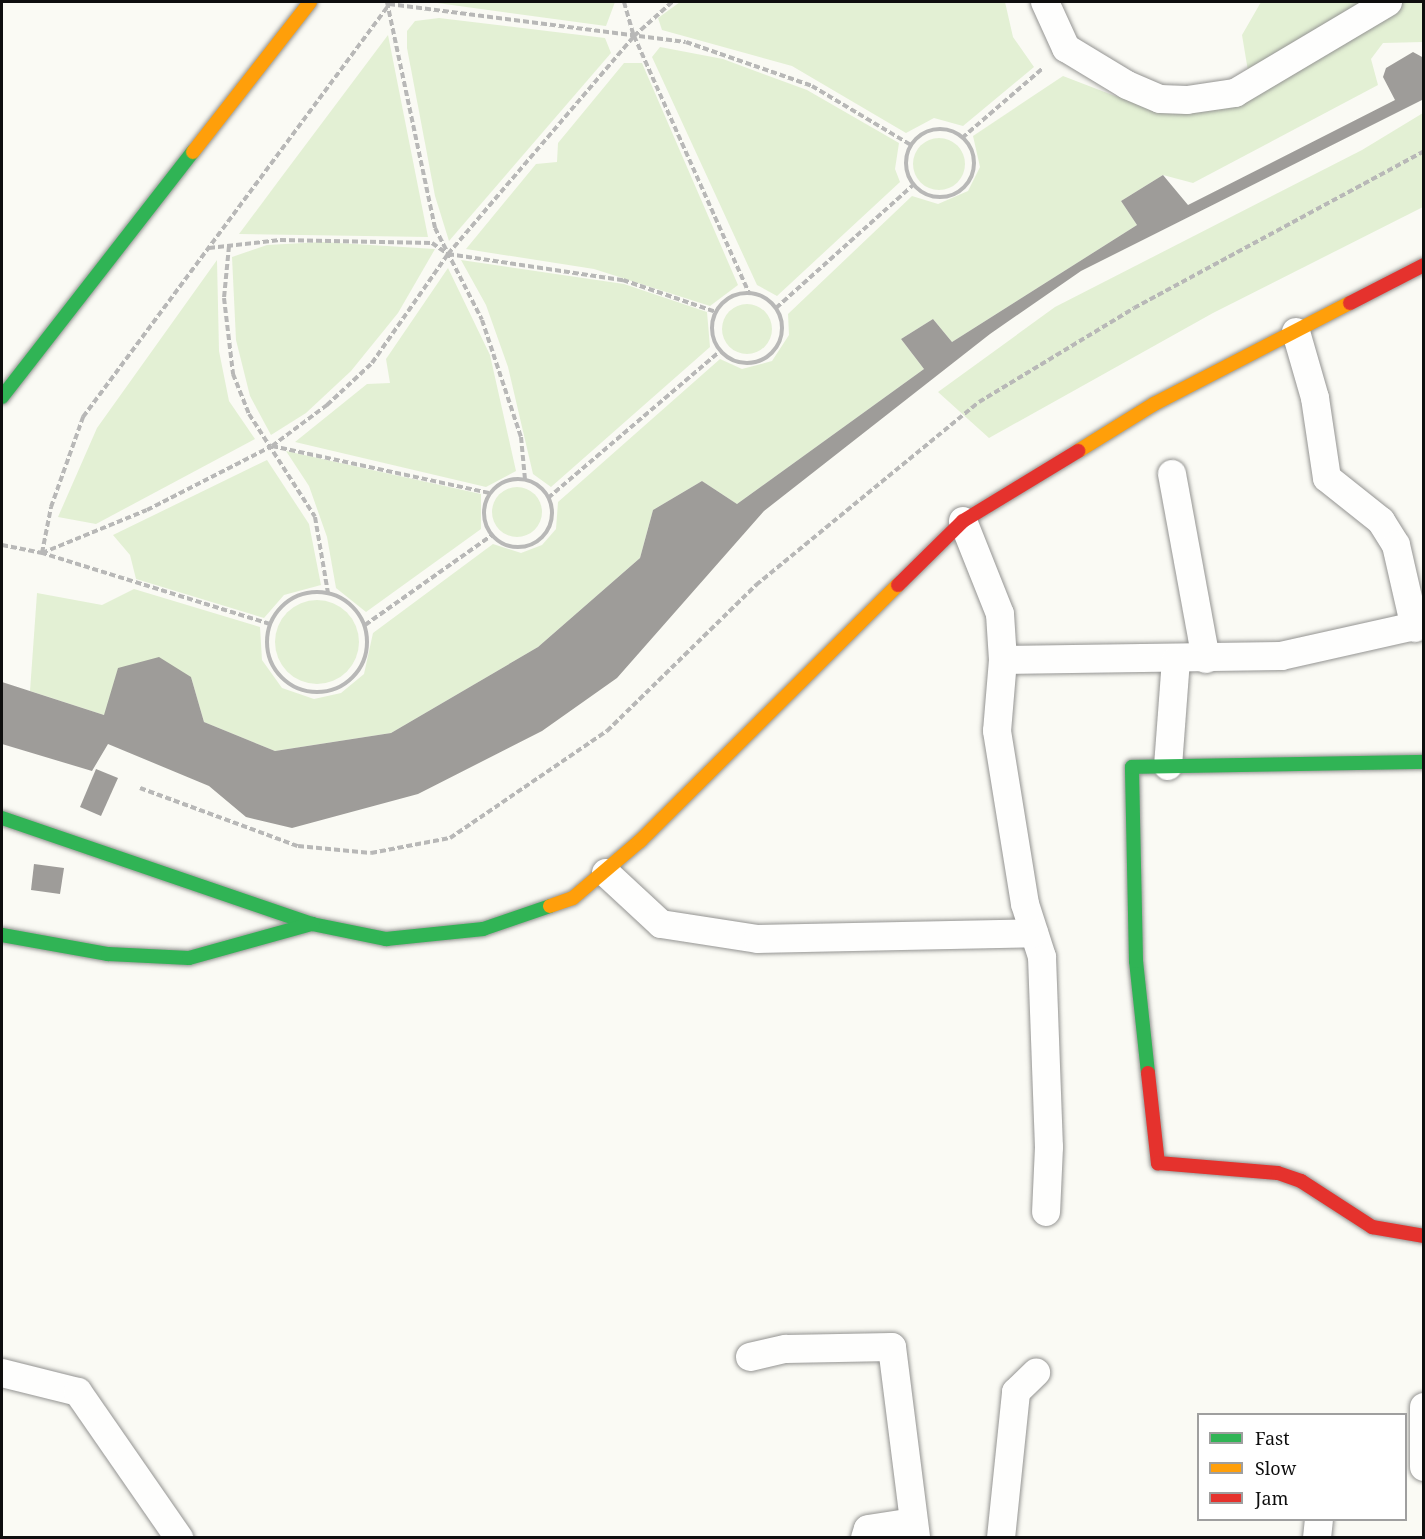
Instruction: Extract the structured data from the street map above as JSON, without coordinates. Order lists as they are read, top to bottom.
{
  "legend": ["Fast", "Slow", "Jam"]
}
